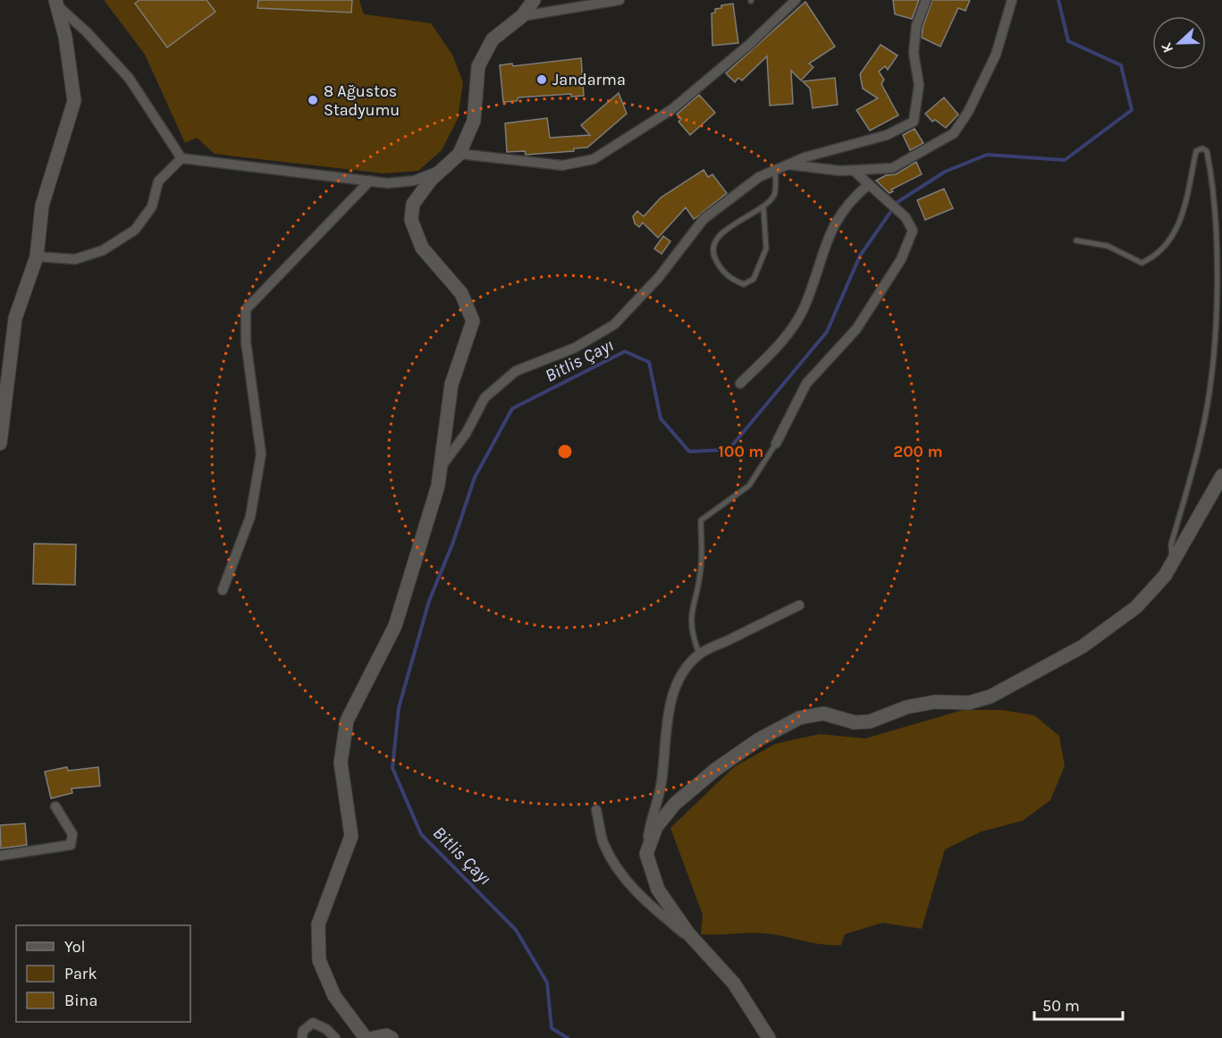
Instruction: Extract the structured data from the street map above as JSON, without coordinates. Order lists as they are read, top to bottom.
{
  "water": ["Bitlis Çayı"],
  "places": ["Jandarma", "8 Ağustos Stadyumu"],
  "legend": ["Yol", "Park", "Bina"],
  "scale_bar": "50 m",
  "north": "left",
  "rings": ["100 m", "200 m"]
}
